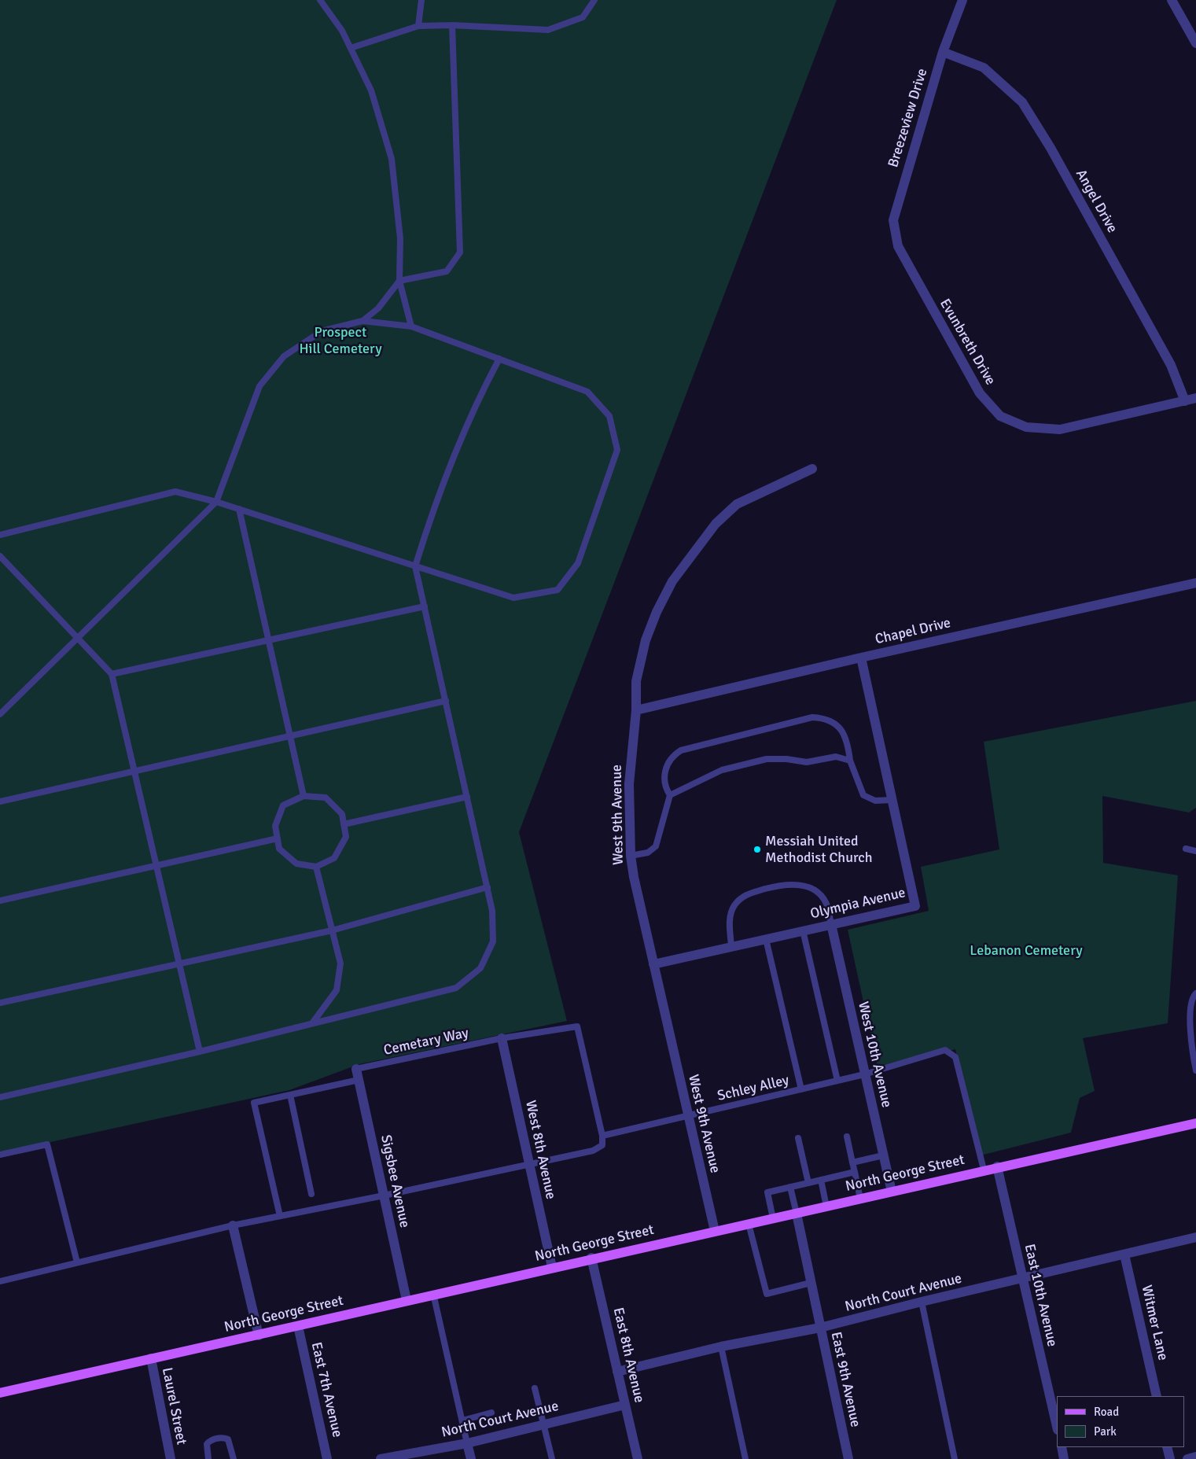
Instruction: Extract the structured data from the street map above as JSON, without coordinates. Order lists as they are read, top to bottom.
{
  "streets": {
    "main road": ["North George Street"],
    "street": [
      "Breezeview Drive",
      "Angel Drive",
      "Evunbreth Drive",
      "Chapel Drive",
      "West 9th Avenue",
      "Olympia Avenue",
      "West 10th Avenue",
      "West 8th Avenue",
      "Sigsbee Avenue",
      "North Court Avenue",
      "East 10th Avenue",
      "Witmer Lane",
      "East 8th Avenue",
      "East 9th Avenue",
      "East 7th Avenue",
      "Laurel Street"
    ],
    "lane": ["Cemetary Way", "Schley Alley"]
  },
  "crossings": [
    ["Breezeview Drive", "Angel Drive"],
    ["Breezeview Drive", "Evunbreth Drive"],
    ["Angel Drive", "Evunbreth Drive"],
    ["Chapel Drive", "West 9th Avenue"],
    ["Chapel Drive", "Olympia Avenue"],
    ["West 9th Avenue", "Olympia Avenue"],
    ["West 9th Avenue", "Schley Alley"],
    ["West 9th Avenue", "North George Street"],
    ["Olympia Avenue", "West 10th Avenue"],
    ["Cemetary Way", "Schley Alley"],
    ["Cemetary Way", "West 8th Avenue"],
    ["Cemetary Way", "Sigsbee Avenue"],
    ["West 10th Avenue", "Schley Alley"],
    ["West 10th Avenue", "North George Street"],
    ["Schley Alley", "North George Street"],
    ["West 8th Avenue", "North George Street"],
    ["North George Street", "Sigsbee Avenue"],
    ["North George Street", "East 10th Avenue"],
    ["North George Street", "East 8th Avenue"],
    ["North George Street", "East 9th Avenue"],
    ["North George Street", "East 7th Avenue"],
    ["North George Street", "Laurel Street"],
    ["North Court Avenue", "East 10th Avenue"],
    ["North Court Avenue", "Witmer Lane"],
    ["North Court Avenue", "East 8th Avenue"],
    ["North Court Avenue", "East 9th Avenue"]
  ],
  "parks": ["Prospect Hill Cemetery", "Lebanon Cemetery"],
  "places": ["Messiah United Methodist Church"],
  "legend": ["Road", "Park"]
}
